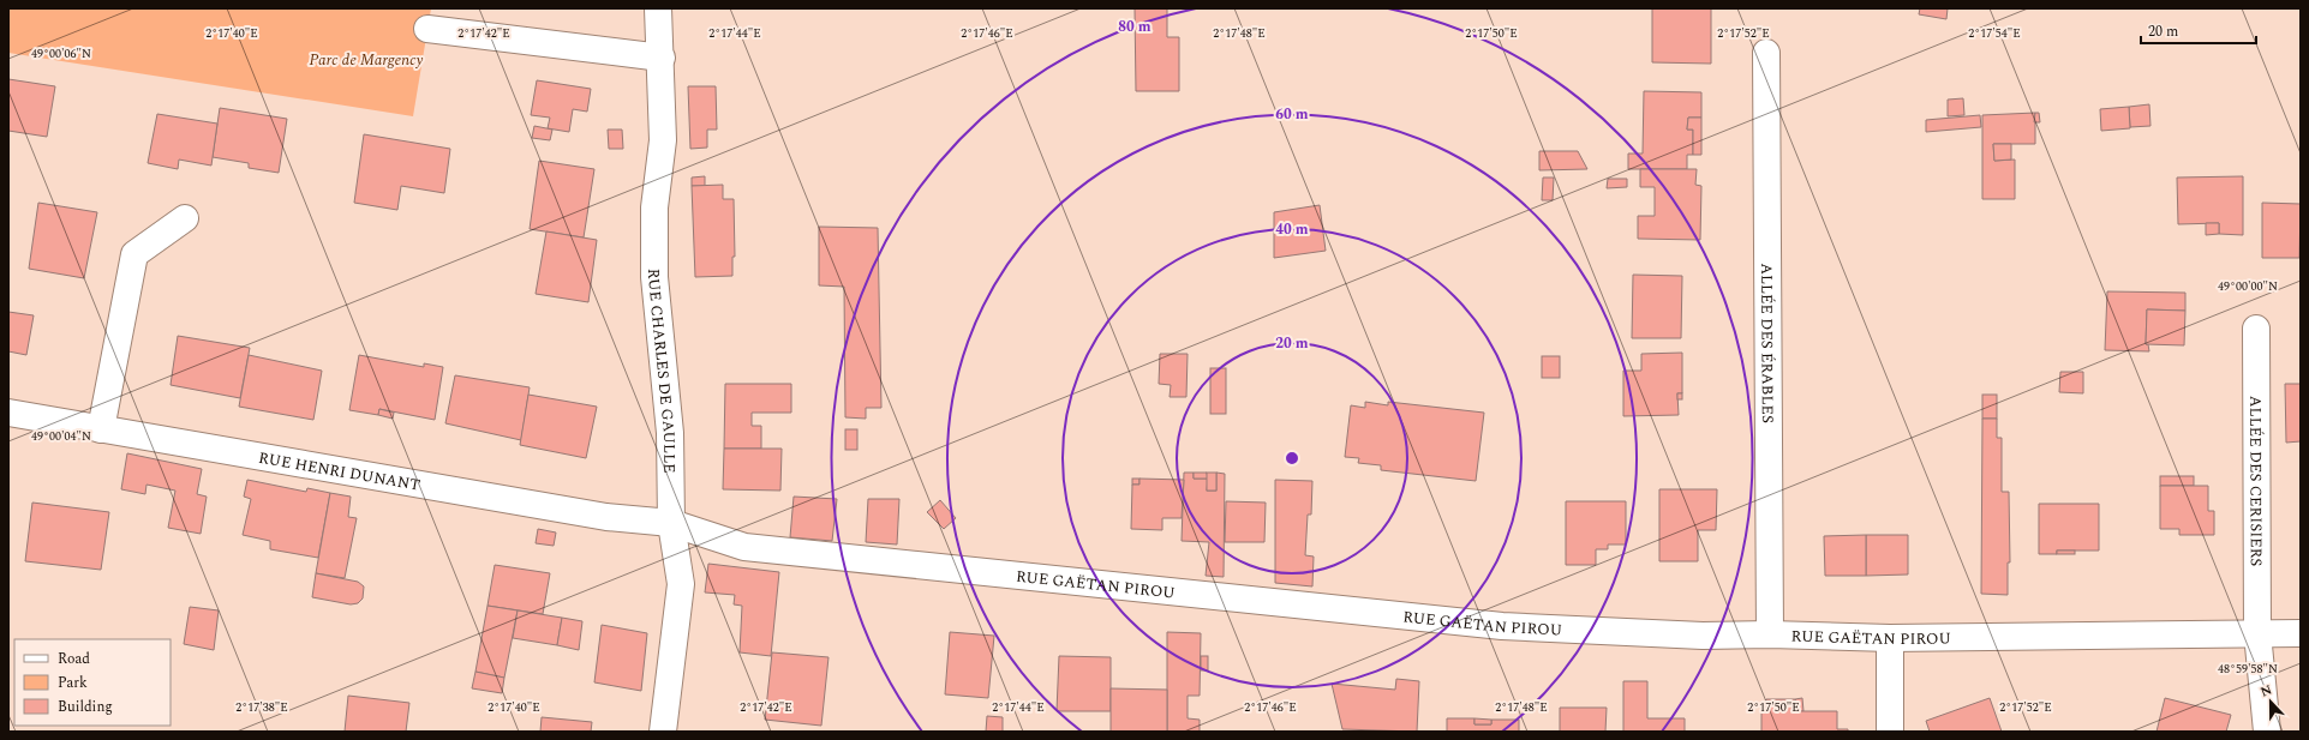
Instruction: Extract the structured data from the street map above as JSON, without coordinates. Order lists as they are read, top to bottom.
{
  "streets": {
    "street": [
      "ALLÉE DES ÉRABLES",
      "RUE CHARLES DE GAULLE",
      "RUE HENRI DUNANT",
      "ALLÉE DES CERISIERS",
      "RUE GAËTAN PIROU"
    ]
  },
  "crossings": [
    ["ALLÉE DES ÉRABLES", "RUE GAËTAN PIROU"],
    ["RUE CHARLES DE GAULLE", "RUE HENRI DUNANT"],
    ["RUE CHARLES DE GAULLE", "RUE GAËTAN PIROU"],
    ["RUE HENRI DUNANT", "RUE GAËTAN PIROU"],
    ["ALLÉE DES CERISIERS", "RUE GAËTAN PIROU"]
  ],
  "parks": ["Parc de Margency"],
  "legend": ["Road", "Park", "Building"],
  "scale_bar": "20 m",
  "north": "top",
  "coordinates": [
    "2°17'40\"E",
    "2°17'42\"E",
    "2°17'44\"E",
    "2°17'46\"E",
    "2°17'48\"E",
    "2°17'50\"E",
    "2°17'52\"E",
    "2°17'54\"E",
    "49°00'06\"N",
    "49°00'00\"N",
    "49°00'04\"N",
    "48°59'58\"N",
    "2°17'38\"E"
  ],
  "rings": [
    "80 m",
    "60 m",
    "40 m",
    "20 m"
  ]
}
